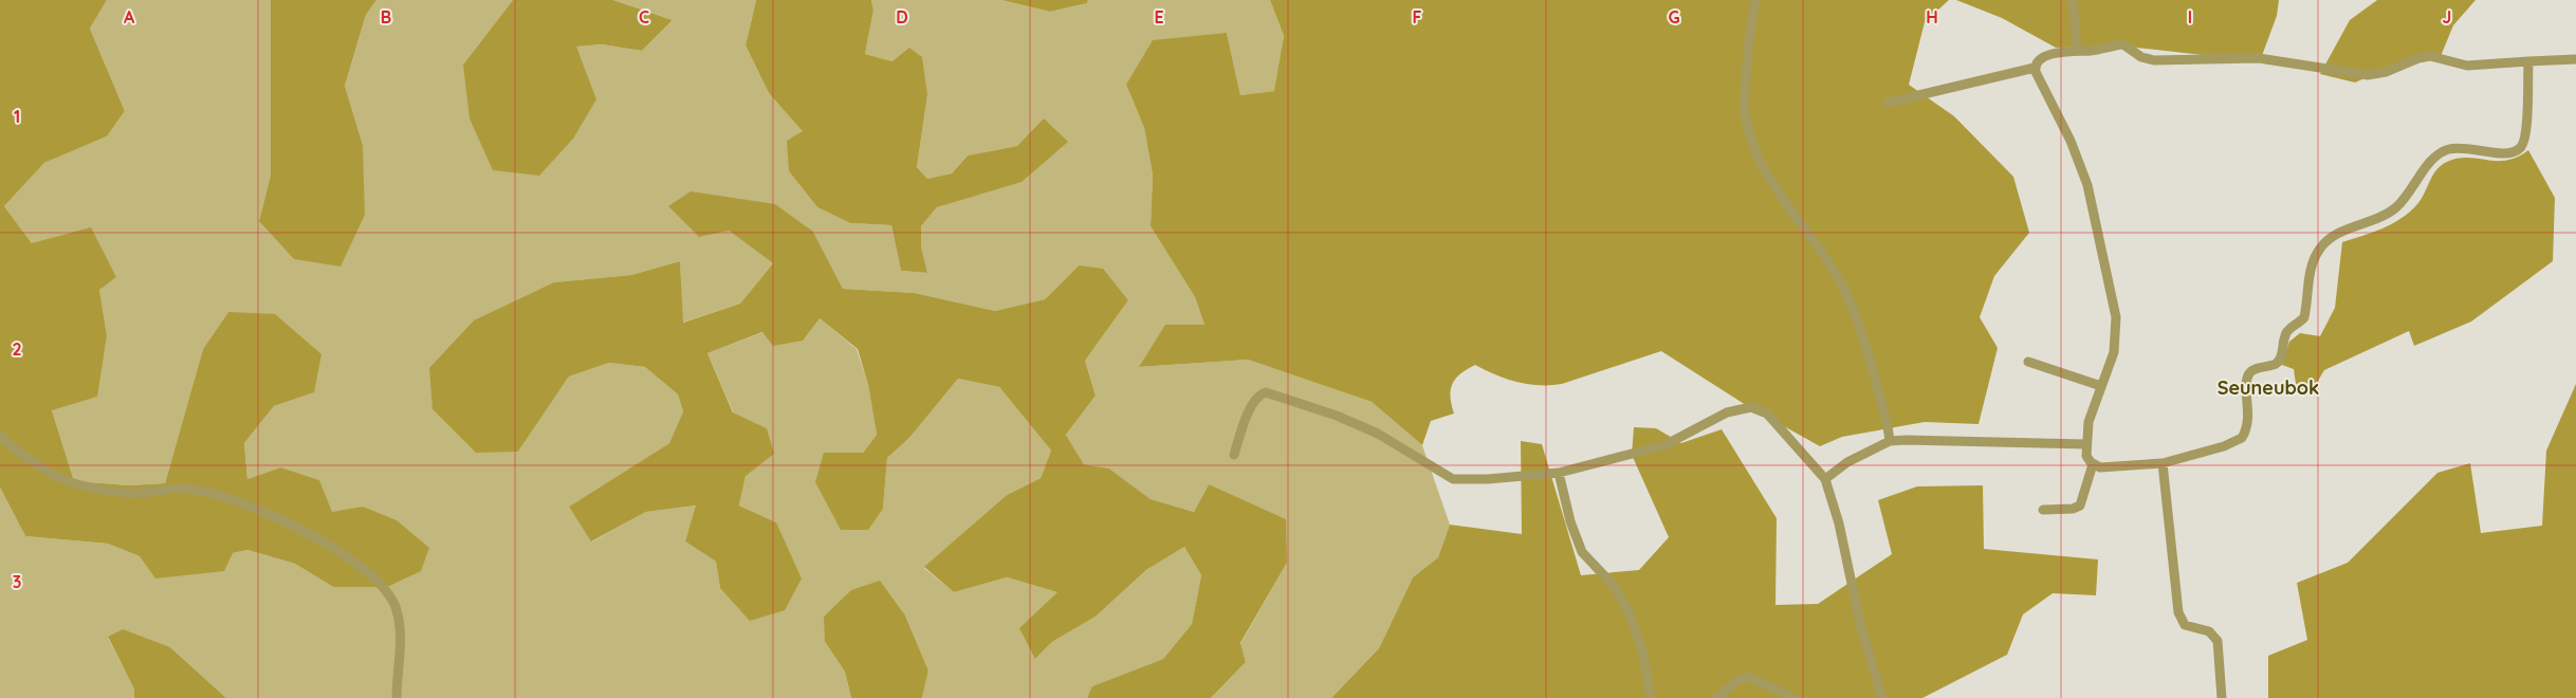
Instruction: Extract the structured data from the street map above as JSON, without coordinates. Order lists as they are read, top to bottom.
{
  "districts": ["Seuneubok"],
  "grid": {
    "columns": [
      "A",
      "B",
      "C",
      "D",
      "E",
      "F",
      "G",
      "H",
      "I",
      "J"
    ],
    "rows": ["1", "2", "3"]
  }
}
